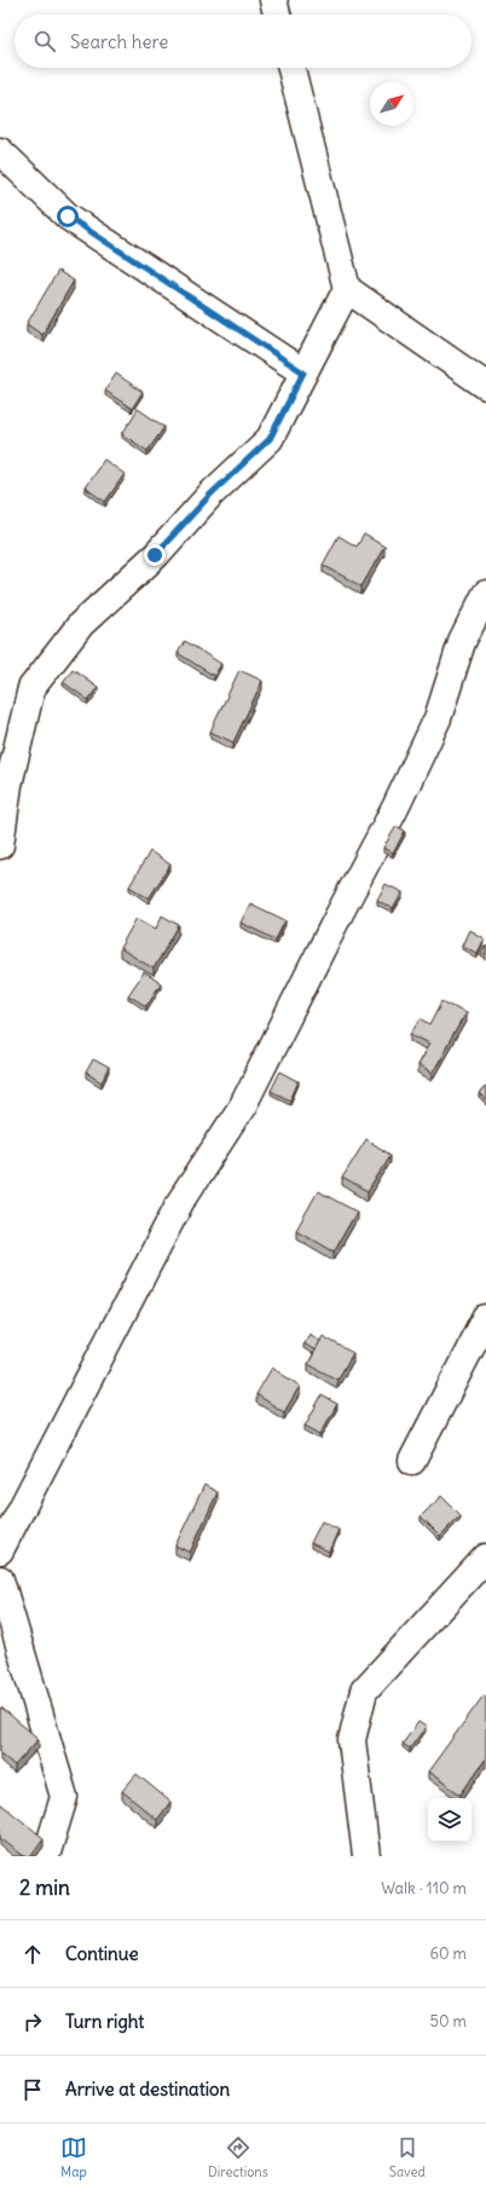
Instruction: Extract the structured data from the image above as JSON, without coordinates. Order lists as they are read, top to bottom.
{
  "north": "top right",
  "page": {
    "search": "Search here",
    "heading": ["2 min", "Walk · 110 m"],
    "list": [
      ["Continue", "60 m"],
      ["Turn right", "50 m"],
      "Arrive at destination"
    ],
    "nav": ["Map", "Directions", "Saved"]
  }
}
